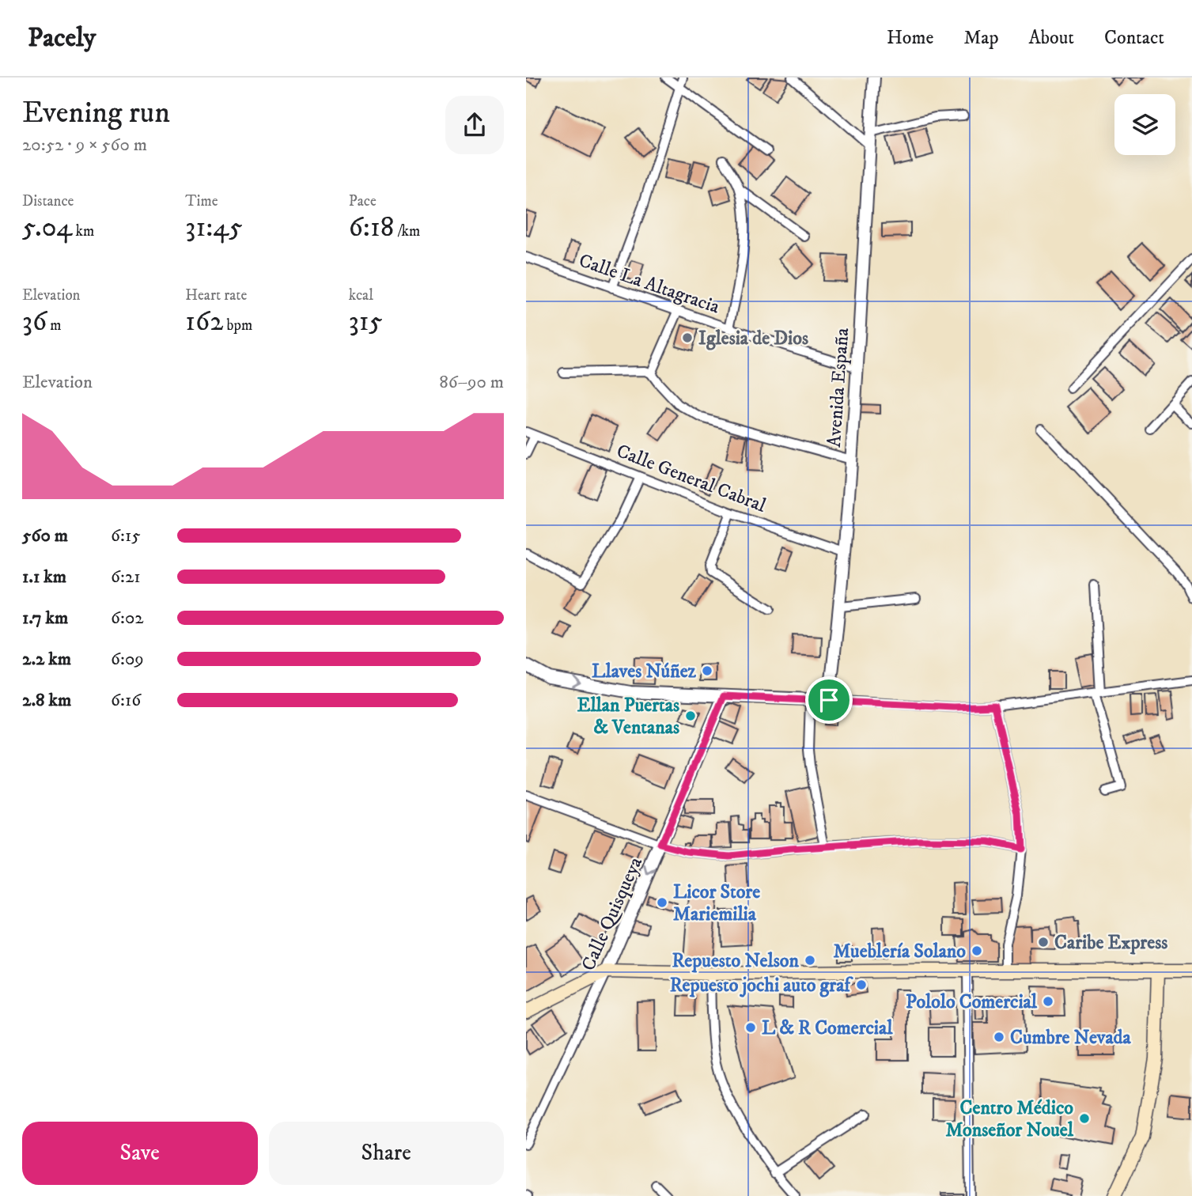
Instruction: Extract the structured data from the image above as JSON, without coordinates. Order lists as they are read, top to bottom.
{
  "streets": {
    "street": [
      "Calle La Altagracia",
      "Avenida España",
      "Calle General Cabral",
      "Calle Quisqueya"
    ]
  },
  "crossings": [
    ["Calle La Altagracia", "Avenida España"],
    ["Avenida España", "Calle General Cabral"]
  ],
  "places": [
    "Iglesia de Dios",
    "Llaves Núñez",
    "Ellan Puertas & Ventanas",
    "Licor Store Mariemilia",
    "Caribe Express",
    "Mueblería Solano",
    "Repuesto Nelson",
    "Repuesto jochi auto graf",
    "Pololo Comercial",
    "L & R Comercial",
    "Cumbre Nevada",
    "Centro Médico Monseñor Nouel"
  ],
  "page": {
    "header": "Pacely",
    "nav": [
      "Home",
      "Map",
      "About",
      "Contact"
    ],
    "heading": ["Evening run", "20:52 · 9 × 560 m"],
    "stats": [
      ["Distance", "5.04 km"],
      ["Time", "31:45"],
      ["Pace", "6:18 /km"],
      ["Elevation", "36 m"],
      ["Heart rate", "162 bpm"],
      ["kcal", "315"]
    ],
    "chart": ["Elevation", "86–90 m"],
    "list": [
      {
        "name": "560 m",
        "note": "6:15"
      },
      {
        "name": "1.1 km",
        "note": "6:21"
      },
      {
        "name": "1.7 km",
        "note": "6:02"
      },
      {
        "name": "2.2 km",
        "note": "6:09"
      },
      {
        "name": "2.8 km",
        "note": "6:16"
      }
    ],
    "buttons": ["Save", "Share"]
  }
}
